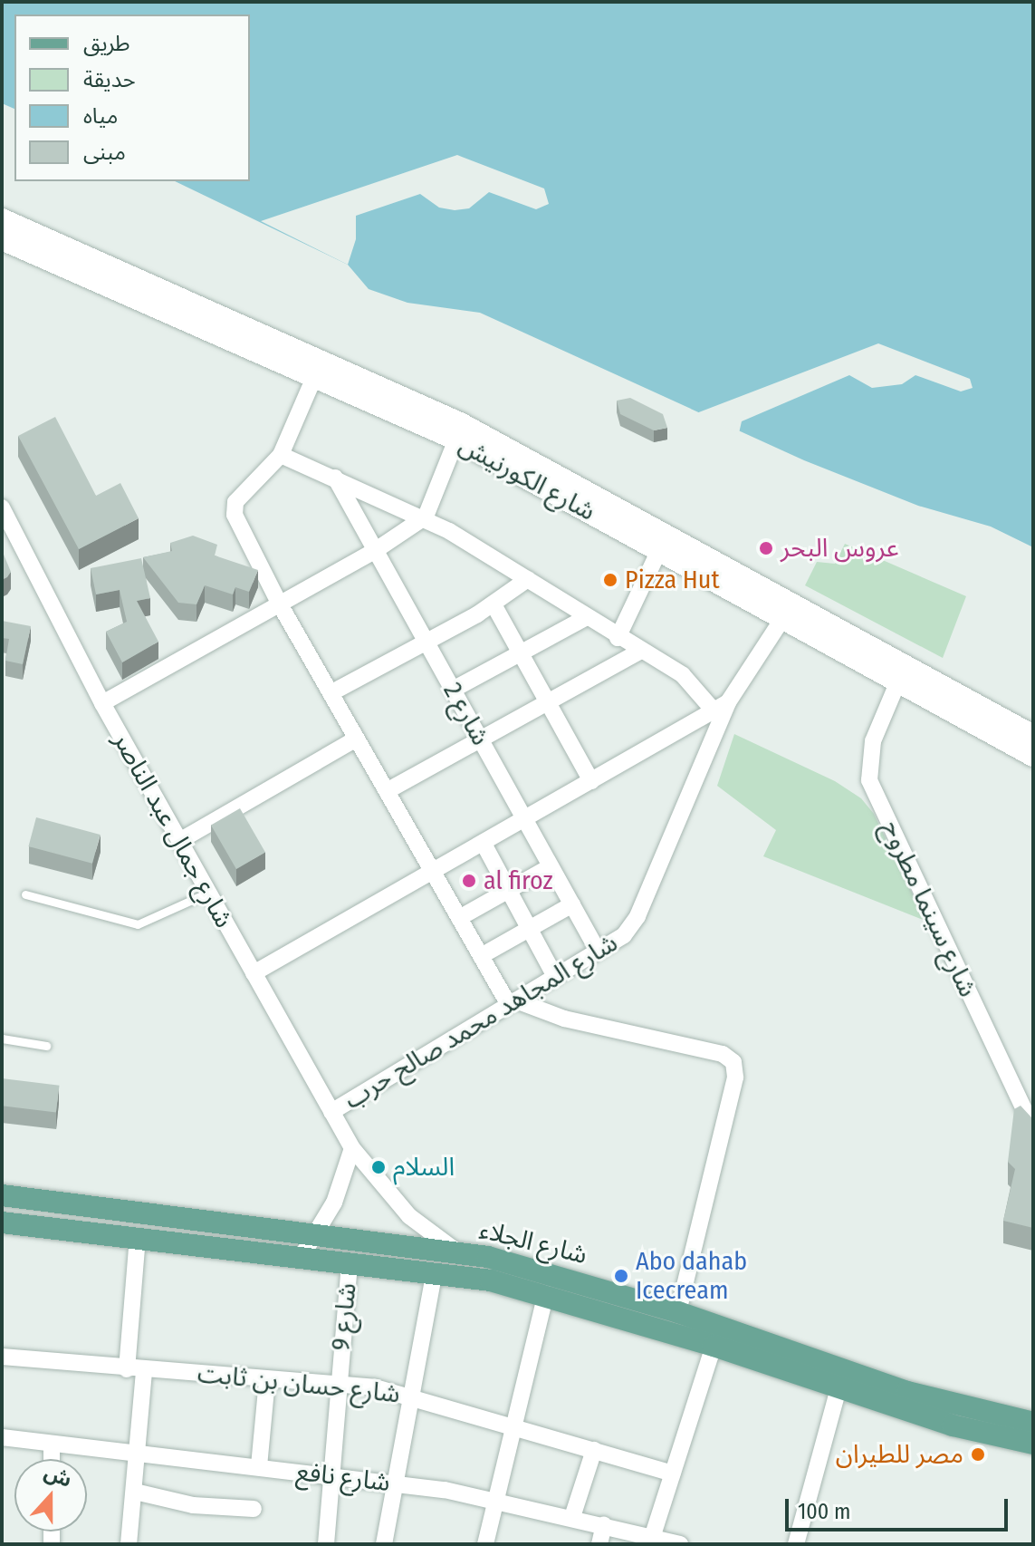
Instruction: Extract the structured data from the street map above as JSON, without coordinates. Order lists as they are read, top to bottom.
{
  "streets": {
    "main road": ["شارع الجلاء"],
    "street": [
      "شارع الكورنيش",
      "شارع 2",
      "شارع جمال عبد الناصر",
      "شارع سينما مطروح",
      "شارع المجاهد محمد صالح حرب",
      "شارع 9",
      "شارع حسان بن ثابت",
      "شارع نافع"
    ]
  },
  "crossings": [
    ["شارع الكورنيش", "شارع سينما مطروح"],
    ["شارع الكورنيش", "شارع المجاهد محمد صالح حرب"],
    ["شارع 2", "شارع المجاهد محمد صالح حرب"],
    ["شارع جمال عبد الناصر", "شارع المجاهد محمد صالح حرب"],
    ["شارع جمال عبد الناصر", "شارع الجلاء"],
    ["شارع الجلاء", "شارع 9"],
    ["شارع 9", "شارع حسان بن ثابت"],
    ["شارع 9", "شارع نافع"]
  ],
  "places": [
    "عروس البحر",
    "Pizza Hut",
    "al firoz",
    "السلام",
    "Abo dahab Icecream",
    "مصر للطيران"
  ],
  "legend": [
    "طريق",
    "حديقة",
    "مياه",
    "مبنى"
  ],
  "scale_bar": "100 m",
  "north": "top"
}
